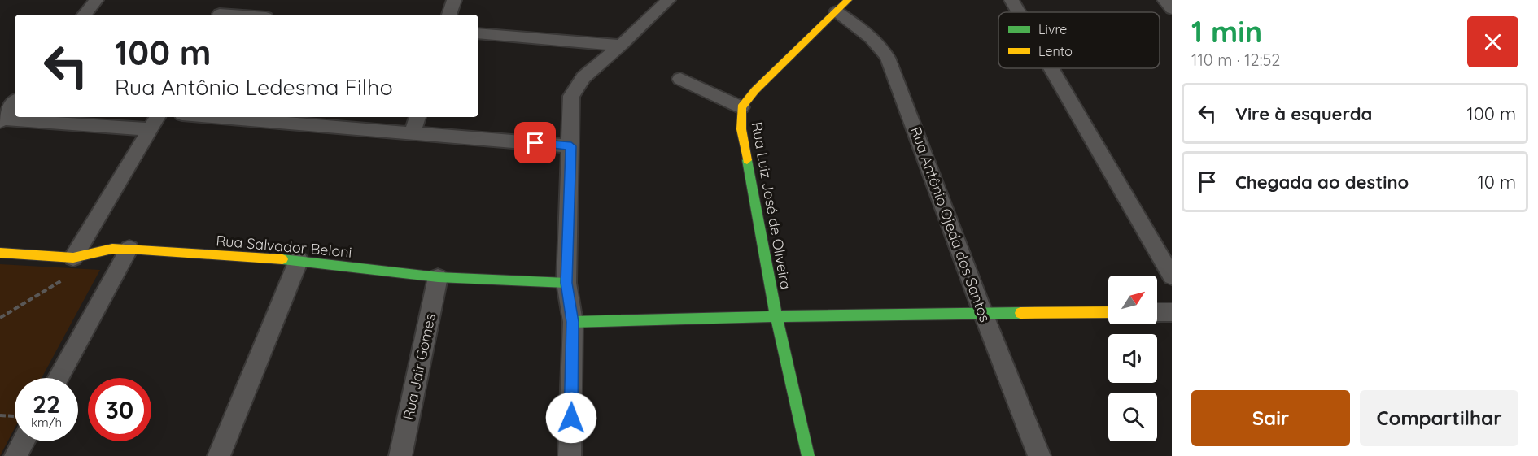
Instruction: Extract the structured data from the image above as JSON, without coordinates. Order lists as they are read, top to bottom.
{
  "streets": {
    "street": [
      "Rua Luiz José de Oliveira",
      "Rua Antônio Ojeda dos Santos",
      "Rua Salvador Beloni",
      "Rua Jair Gomes"
    ]
  },
  "crossings": [
    ["Rua Luiz José de Oliveira", "Rua Antônio Ojeda dos Santos"],
    ["Rua Salvador Beloni", "Rua Jair Gomes"]
  ],
  "legend": ["Livre", "Lento"],
  "north": "top right",
  "page": {
    "heading": ["1 min", "110 m · 12:52"],
    "turn": ["100 m", "Rua Antônio Ledesma Filho"],
    "list": [
      {
        "name": "Vire à esquerda",
        "value": "100 m"
      },
      {
        "name": "Chegada ao destino",
        "value": "10 m"
      }
    ],
    "speed": "22 km/h",
    "limit": "30",
    "buttons": ["Sair", "Compartilhar"]
  }
}
